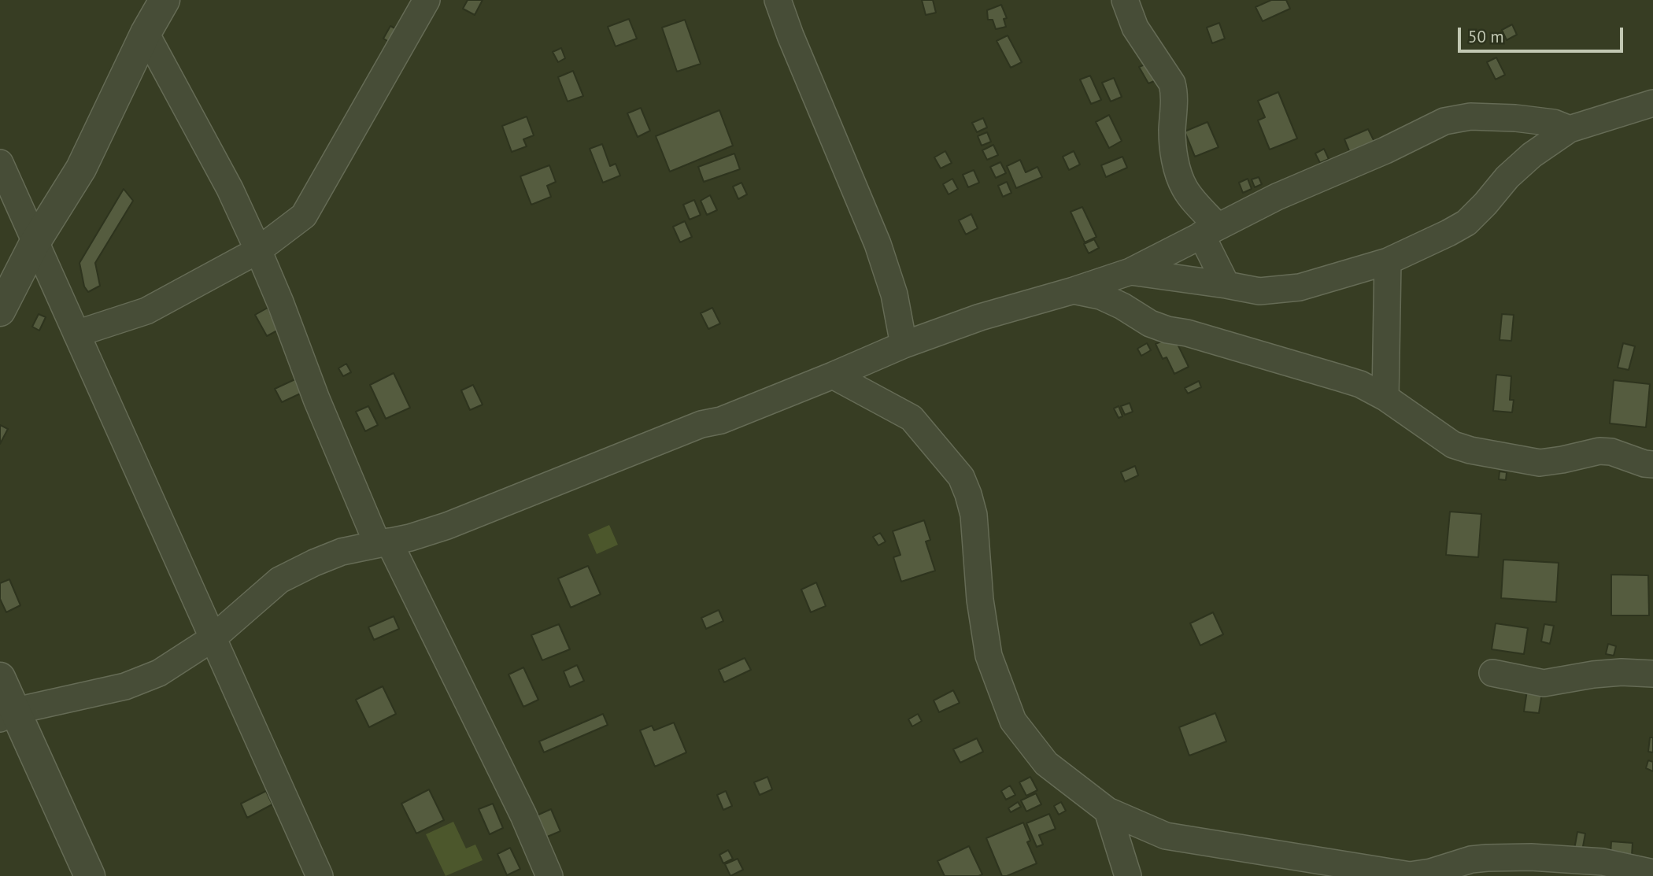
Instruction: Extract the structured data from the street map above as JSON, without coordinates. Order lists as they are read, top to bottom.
{
  "scale_bar": "50 m"
}
